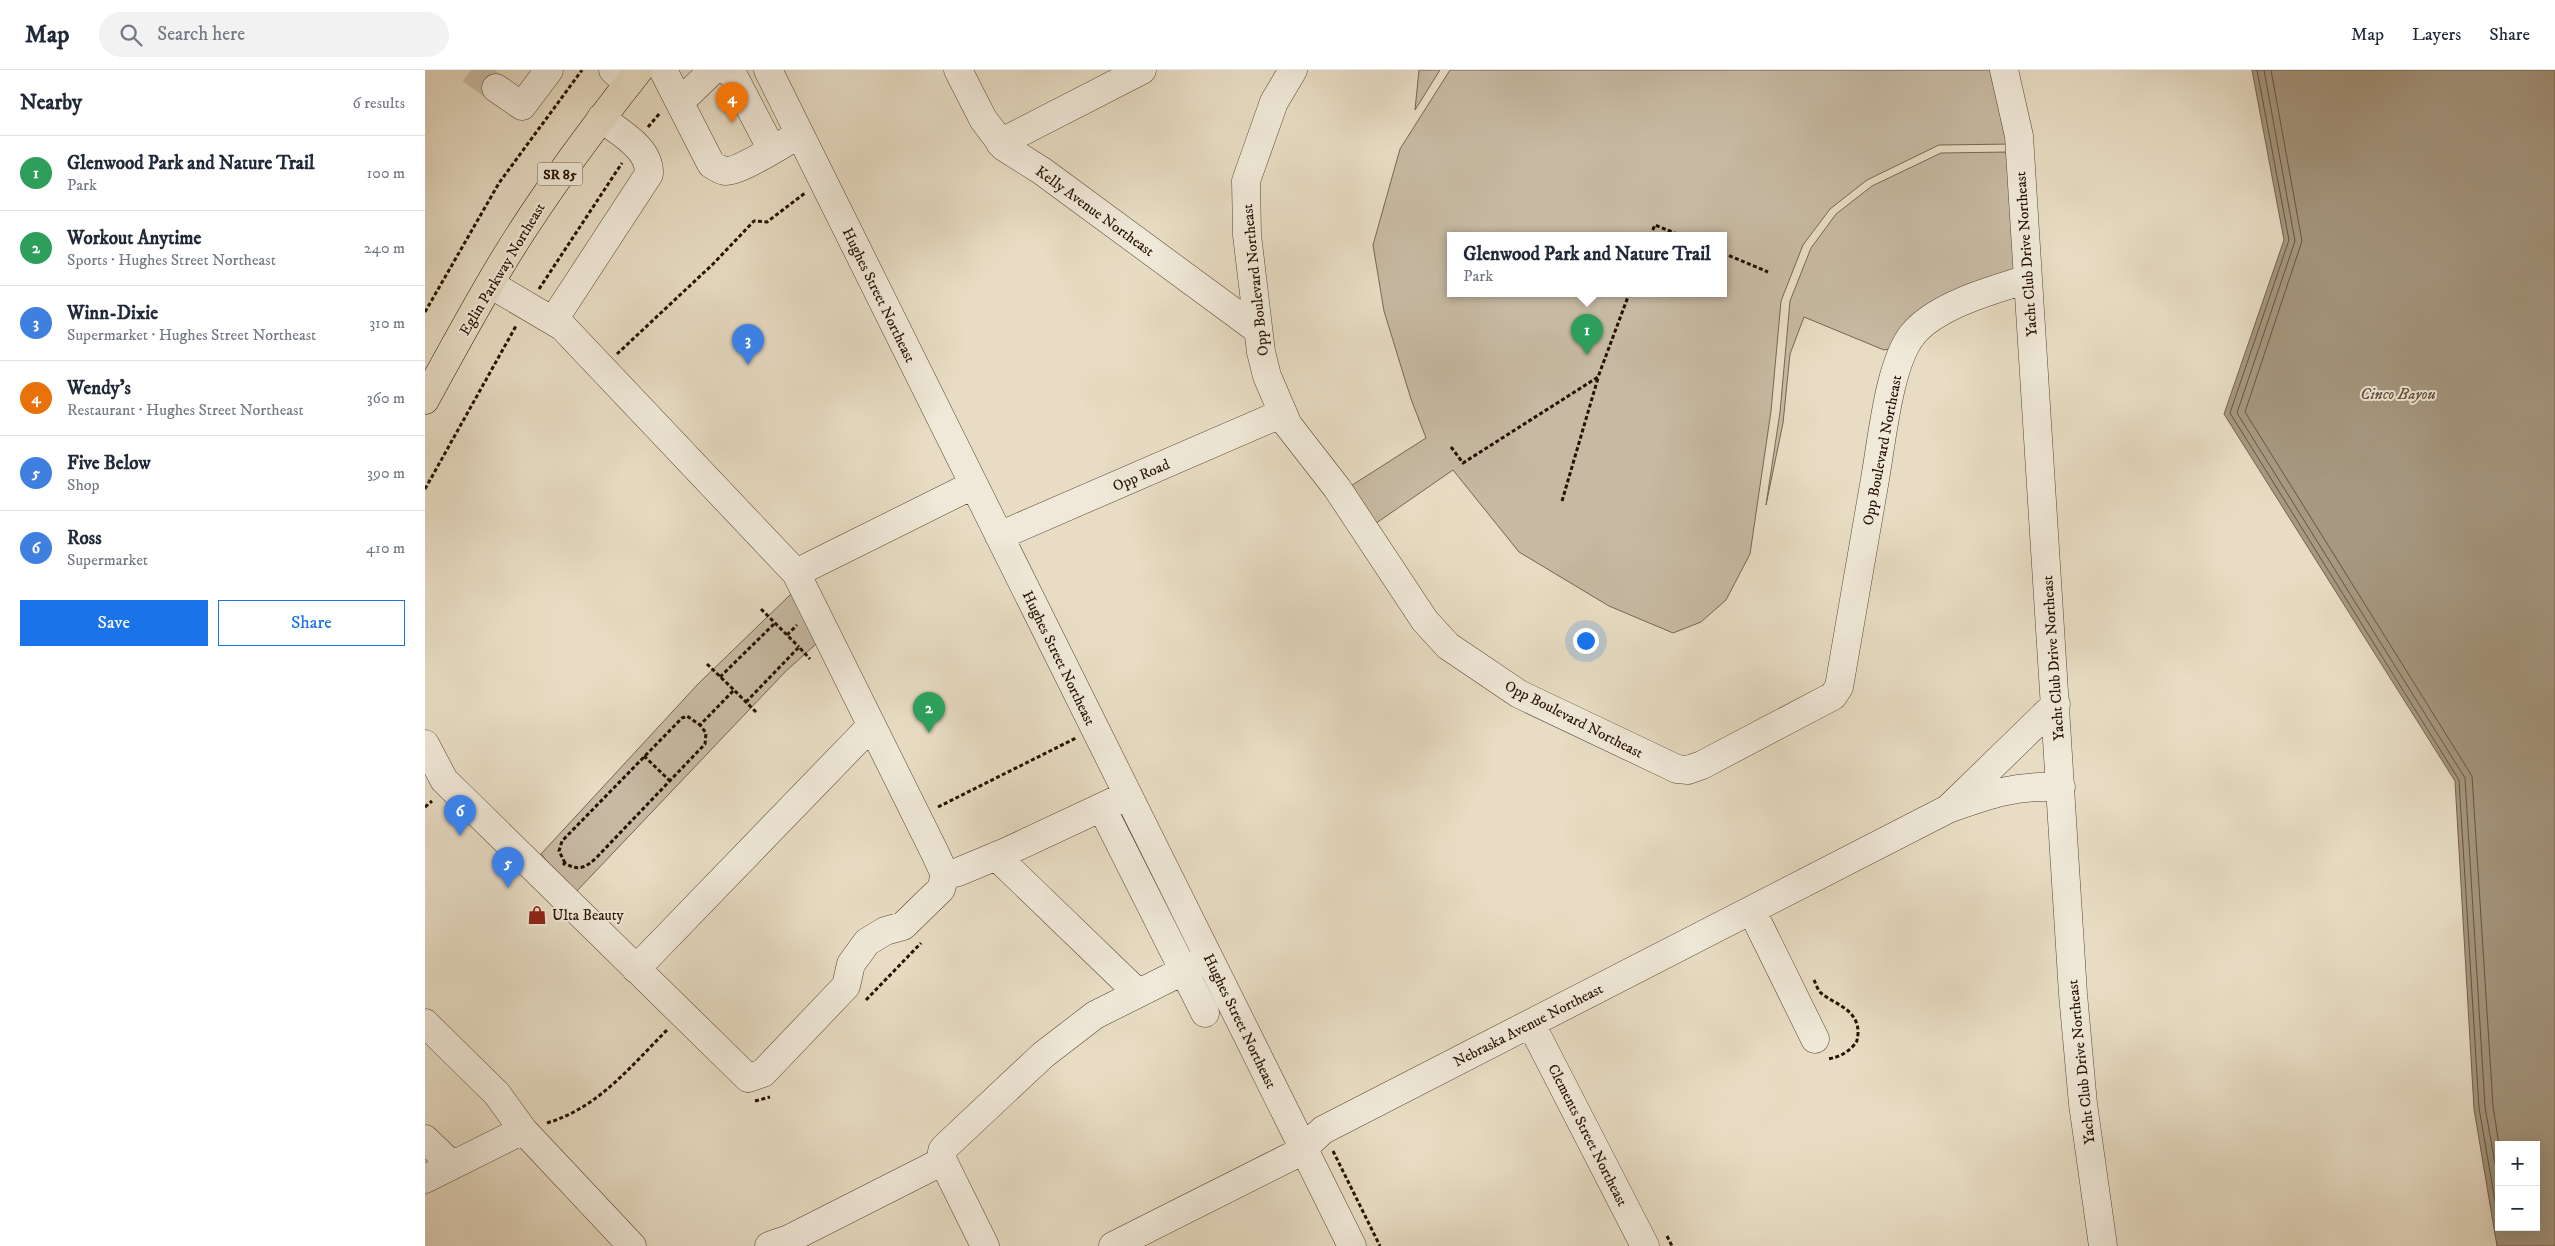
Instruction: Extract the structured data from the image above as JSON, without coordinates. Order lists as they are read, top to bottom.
{
  "streets": {
    "highway": ["SR 85", "Eglin Parkway Northeast"],
    "street": [
      "Kelly Avenue Northeast",
      "Yacht Club Drive Northeast",
      "Opp Boulevard Northeast",
      "Hughes Street Northeast",
      "Opp Road",
      "Nebraska Avenue Northeast",
      "Clements Street Northeast"
    ]
  },
  "crossings": [
    ["Kelly Avenue Northeast", "Opp Boulevard Northeast"],
    ["Yacht Club Drive Northeast", "Opp Boulevard Northeast"],
    ["Yacht Club Drive Northeast", "Nebraska Avenue Northeast"],
    ["Opp Boulevard Northeast", "Opp Road"],
    ["Hughes Street Northeast", "Opp Road"],
    ["Hughes Street Northeast", "Nebraska Avenue Northeast"],
    ["Nebraska Avenue Northeast", "Clements Street Northeast"]
  ],
  "water": ["Cinco Bayou"],
  "places": {
    "shop": ["Ulta Beauty"]
  },
  "page": {
    "header": "Map",
    "search": "Search here",
    "nav": ["Map", "Layers", "Share"],
    "heading": ["Nearby", "6 results"],
    "pins": [
      "4",
      "1",
      "3",
      "2",
      "6",
      "5"
    ],
    "list": [
      {
        "mark": "1",
        "name": "Glenwood Park and Nature Trail",
        "note": "Park",
        "value": "100 m"
      },
      {
        "mark": "2",
        "name": "Workout Anytime",
        "note": "Sports · Hughes Street Northeast",
        "value": "240 m"
      },
      {
        "mark": "3",
        "name": "Winn-Dixie",
        "note": "Supermarket · Hughes Street Northeast",
        "value": "310 m"
      },
      {
        "mark": "4",
        "name": "Wendy's",
        "note": "Restaurant · Hughes Street Northeast",
        "value": "360 m"
      },
      {
        "mark": "5",
        "name": "Five Below",
        "note": "Shop",
        "value": "390 m"
      },
      {
        "mark": "6",
        "name": "Ross",
        "note": "Supermarket",
        "value": "410 m"
      }
    ],
    "popup": ["Glenwood Park and Nature Trail", "Park"],
    "buttons": ["Save", "Share"],
    "map_buttons": ["+", "−"]
  }
}
